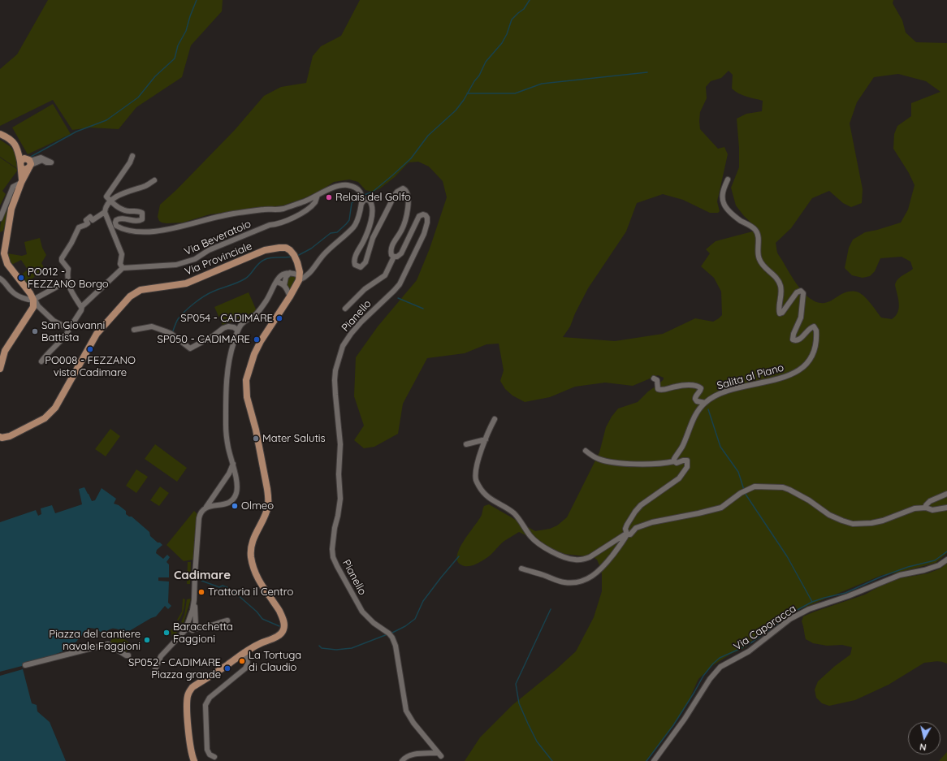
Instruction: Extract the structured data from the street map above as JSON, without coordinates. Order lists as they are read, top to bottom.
{
  "streets": {
    "main road": ["Via Provinciale"],
    "street": [
      "Via Beveratoio",
      "Pianello",
      "Salita al Piano",
      "Via Caporacca"
    ]
  },
  "districts": ["Cadimare"],
  "places": [
    "Relais del Golfo",
    "PO012 - FEZZANO Borgo",
    "SP054 - CADIMARE",
    "San Giovanni Battista",
    "SP050 - CADIMARE",
    "PO008 - FEZZANO vista Cadimare",
    "Mater Salutis",
    "Olmeo",
    "Trattoria il Centro",
    "Baracchetta Faggioni",
    "Piazza del cantiere navale Faggioni",
    "La Tortuga di Claudio",
    "SP052 - CADIMARE Piazza grande"
  ],
  "north": "bottom"
}
